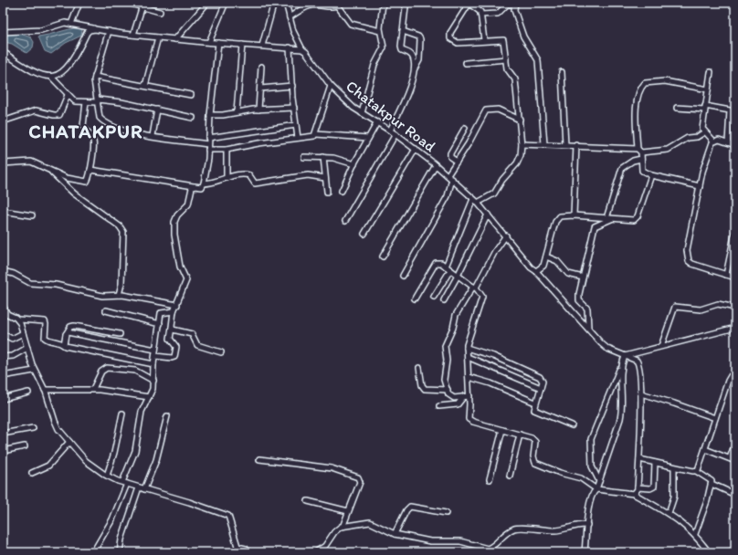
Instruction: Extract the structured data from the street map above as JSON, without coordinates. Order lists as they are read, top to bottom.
{
  "streets": {
    "street": ["Chatakpur Road"]
  },
  "districts": ["CHATAKPUR"]
}
